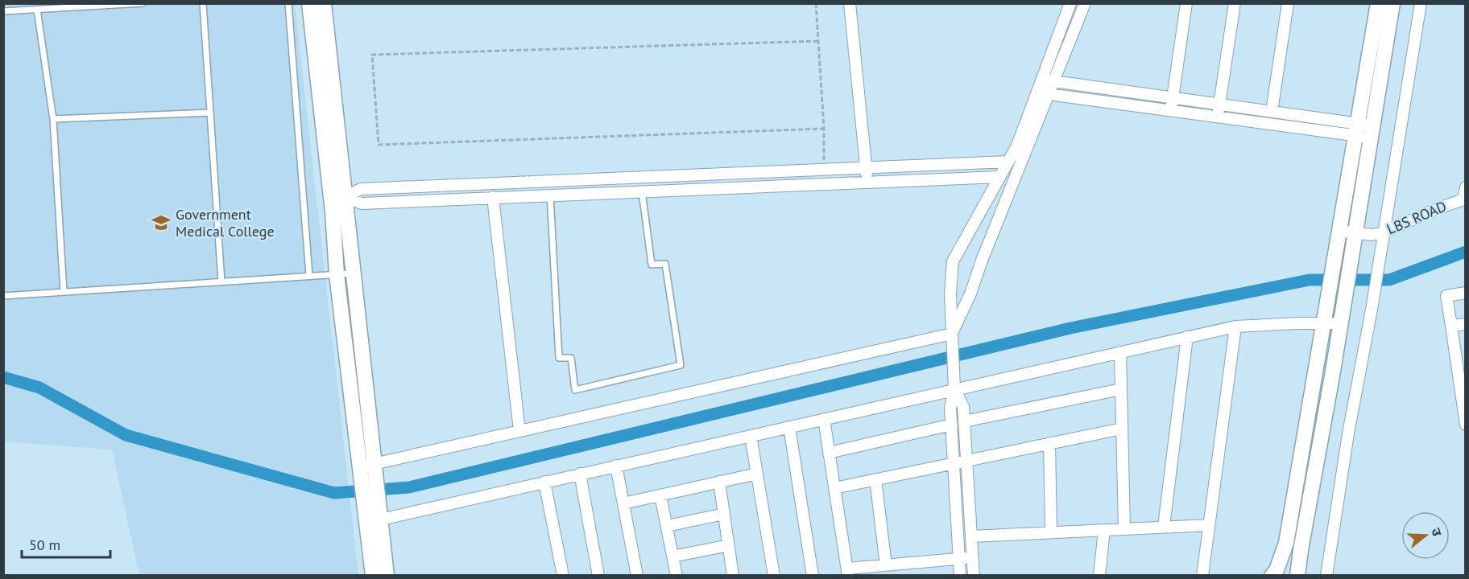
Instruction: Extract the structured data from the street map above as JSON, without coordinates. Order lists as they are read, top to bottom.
{
  "streets": {
    "street": ["LBS ROAD"]
  },
  "places": {
    "school or university": ["Government Medical College"]
  },
  "scale_bar": "50 m",
  "north": "right"
}
